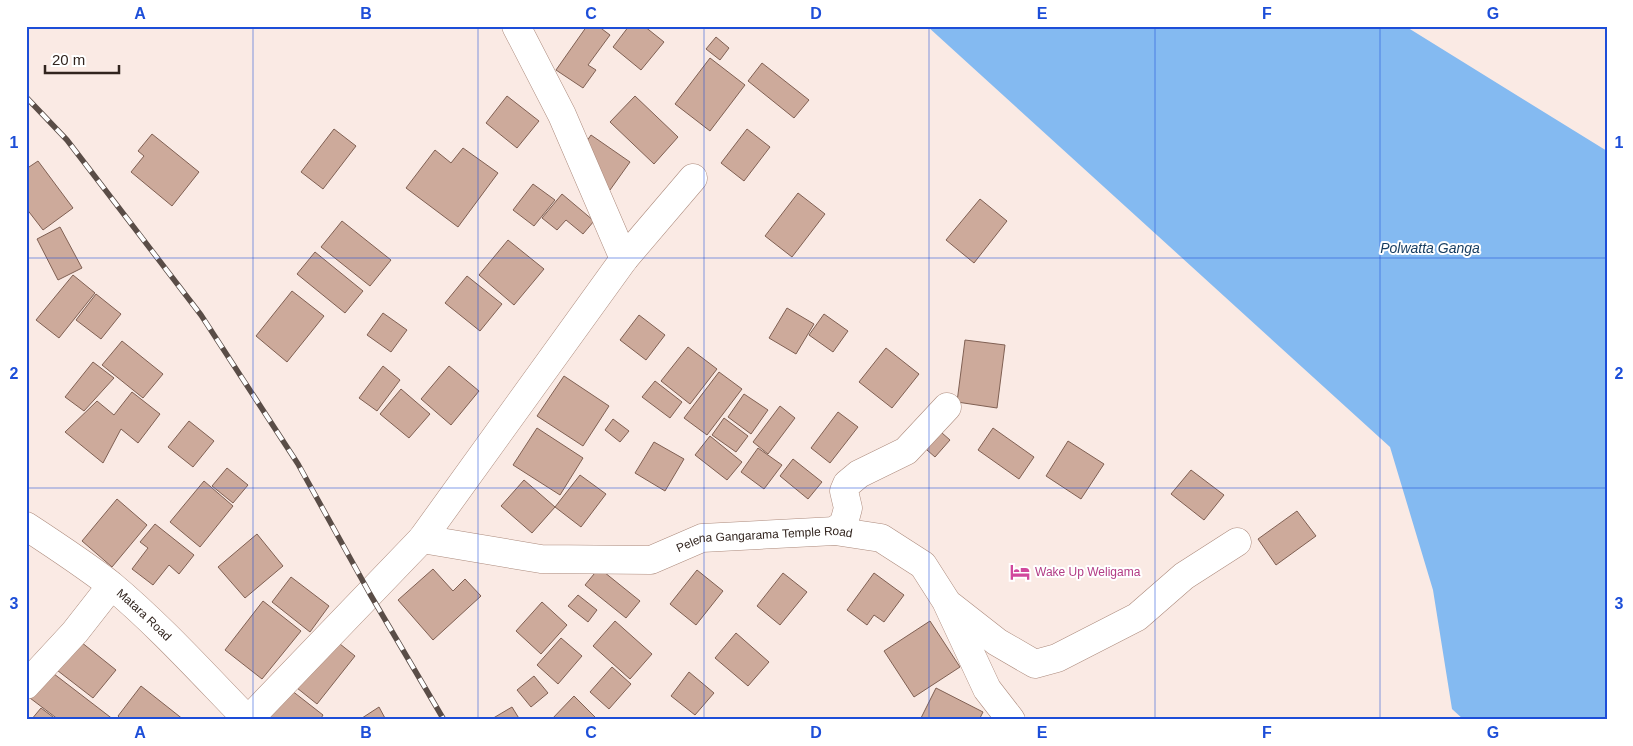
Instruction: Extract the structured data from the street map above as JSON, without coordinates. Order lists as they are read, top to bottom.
{
  "streets": {
    "main road": ["Pelena Gangarama Temple Road", "Matara Road"]
  },
  "water": ["Polwatta Ganga"],
  "places": {
    "hotel": ["Wake Up Weligama"]
  },
  "scale_bar": "20 m",
  "grid": {
    "columns": [
      "A",
      "B",
      "C",
      "D",
      "E",
      "F",
      "G"
    ],
    "rows": ["1", "2", "3"]
  }
}
